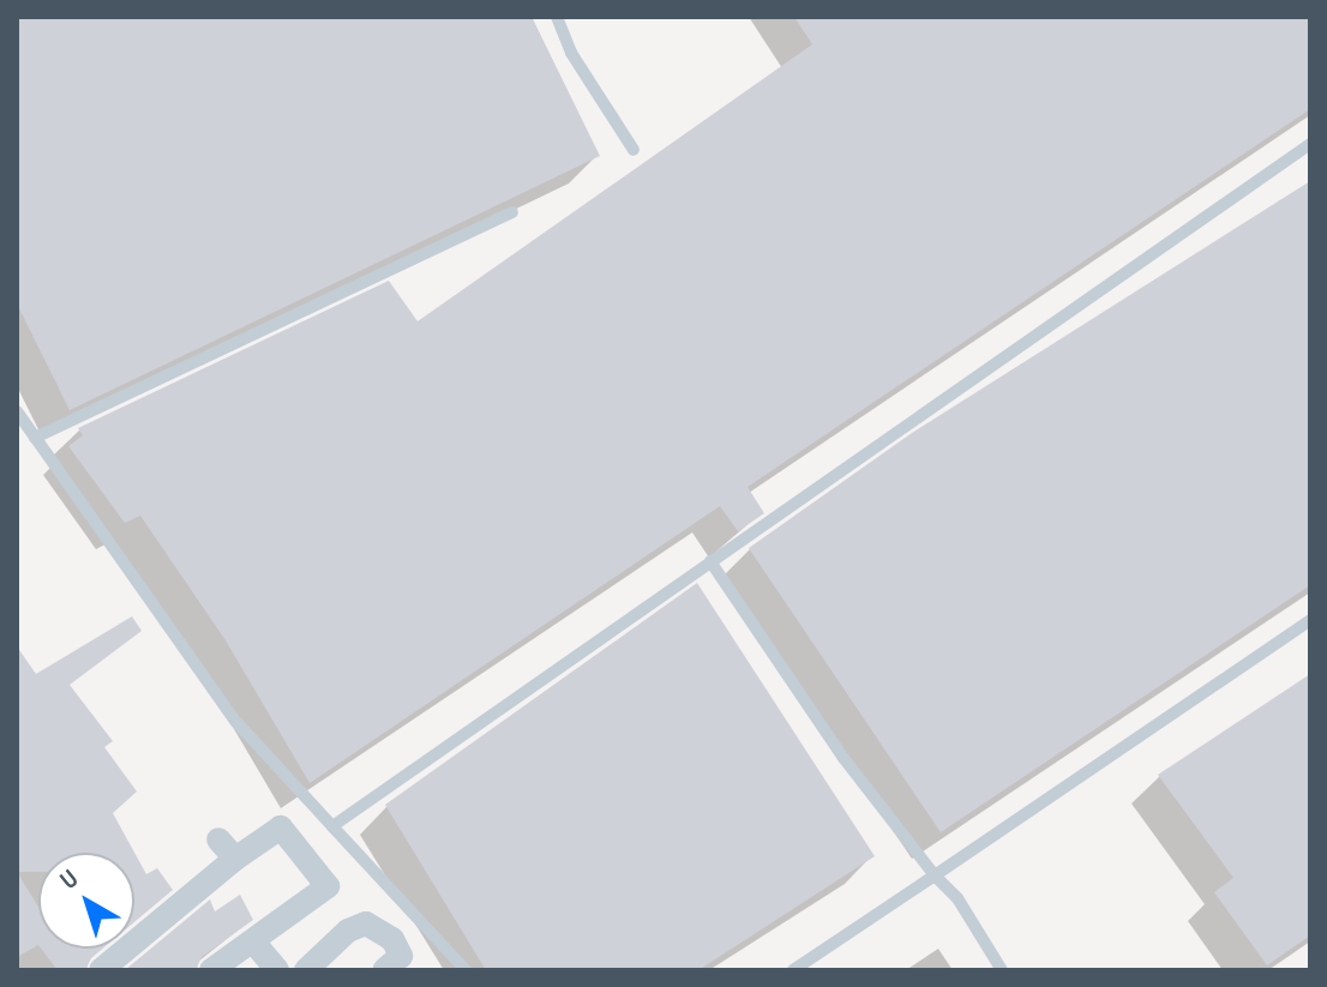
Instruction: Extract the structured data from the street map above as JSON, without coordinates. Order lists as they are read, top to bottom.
{
  "north": "top left"
}
